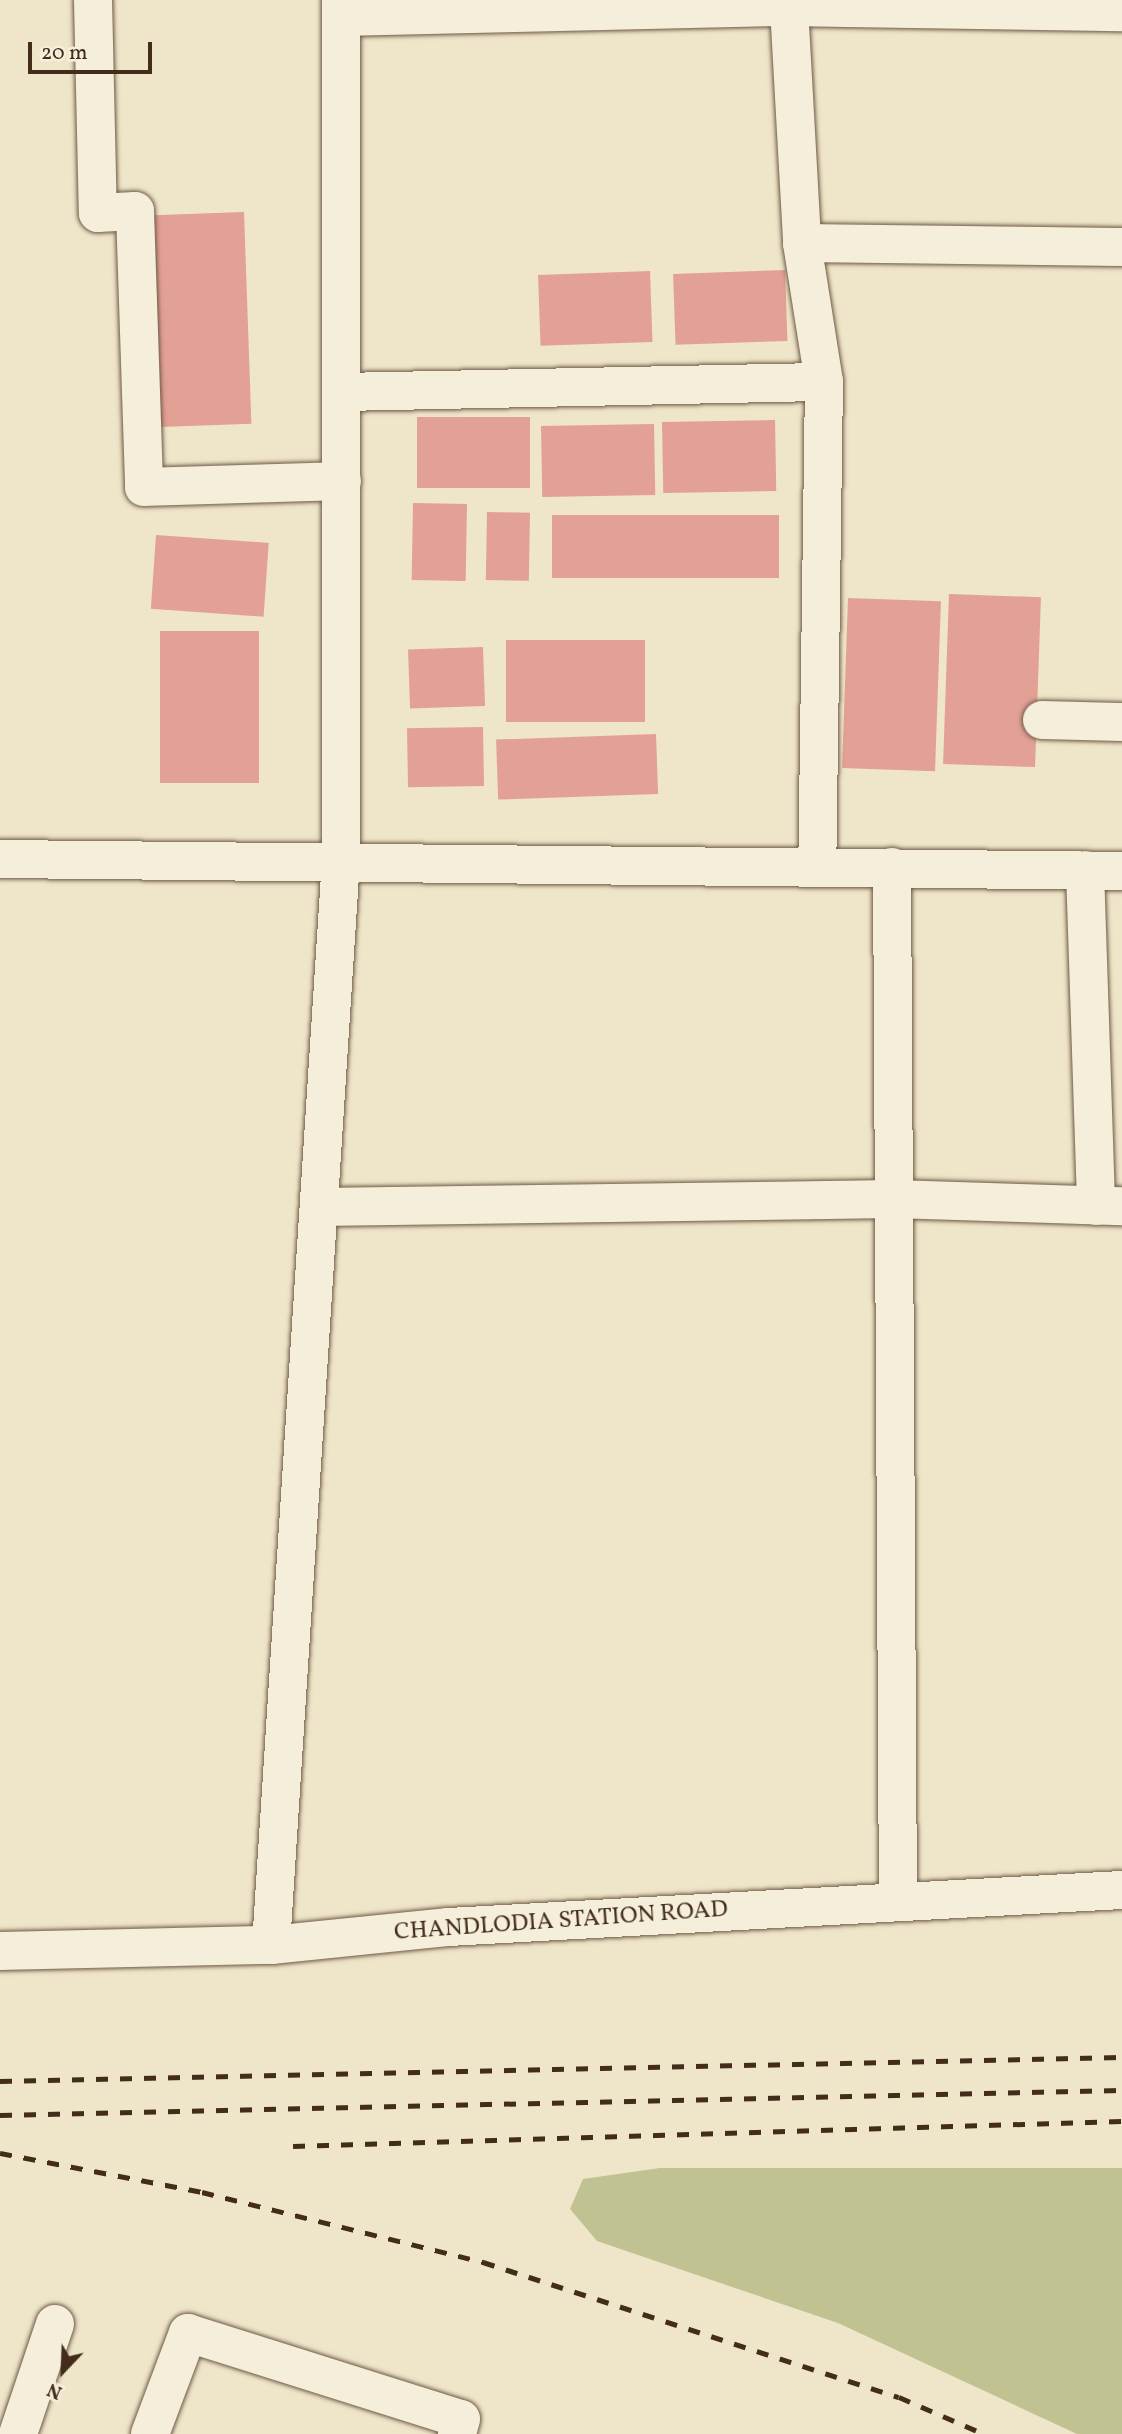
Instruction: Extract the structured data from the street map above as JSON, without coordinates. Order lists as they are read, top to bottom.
{
  "streets": {
    "street": ["CHANDLODIA STATION ROAD"]
  },
  "scale_bar": "20 m",
  "north": "bottom left"
}
